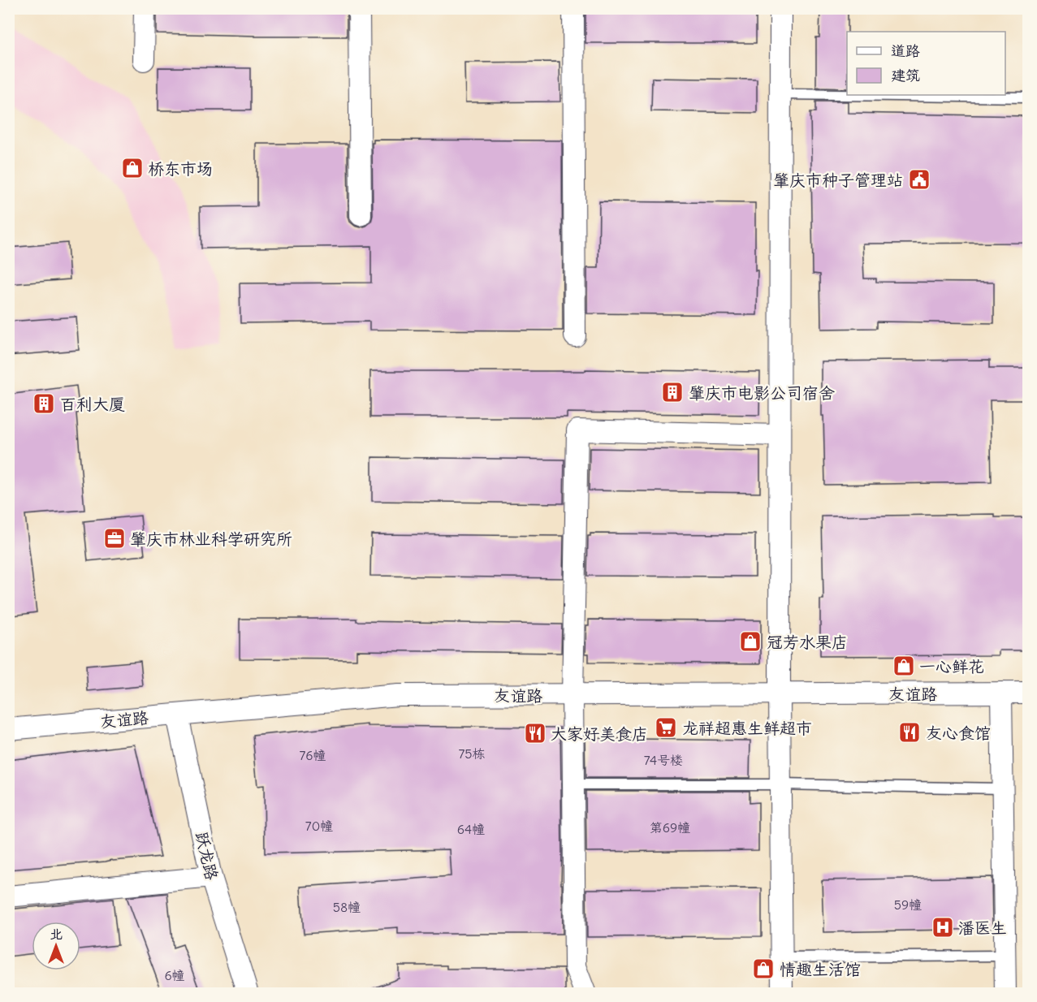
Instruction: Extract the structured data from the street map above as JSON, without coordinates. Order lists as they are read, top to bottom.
{
  "streets": {
    "street": ["友谊路", "跃龙路"]
  },
  "crossings": [
    ["友谊路", "跃龙路"]
  ],
  "places": {
    "shop": [
      "桥东市场",
      "冠芳水果店",
      "一心鲜花",
      "情趣生活馆"
    ],
    "public building": ["肇庆市种子管理站"],
    "building": ["肇庆市电影公司宿舍", "百利大厦"],
    "office": ["肇庆市林业科学研究所"],
    "supermarket": ["龙祥超惠生鲜超市"],
    "restaurant": ["友心食馆", "大家好美食店"],
    "hospital": ["潘医生"]
  },
  "house_numbers": [
    "75栋",
    "76幢",
    "74号楼",
    "70幢",
    "第69幢",
    "64幢",
    "59幢",
    "58幢",
    "6幢"
  ],
  "legend": ["道路", "建筑"],
  "north": "top"
}
